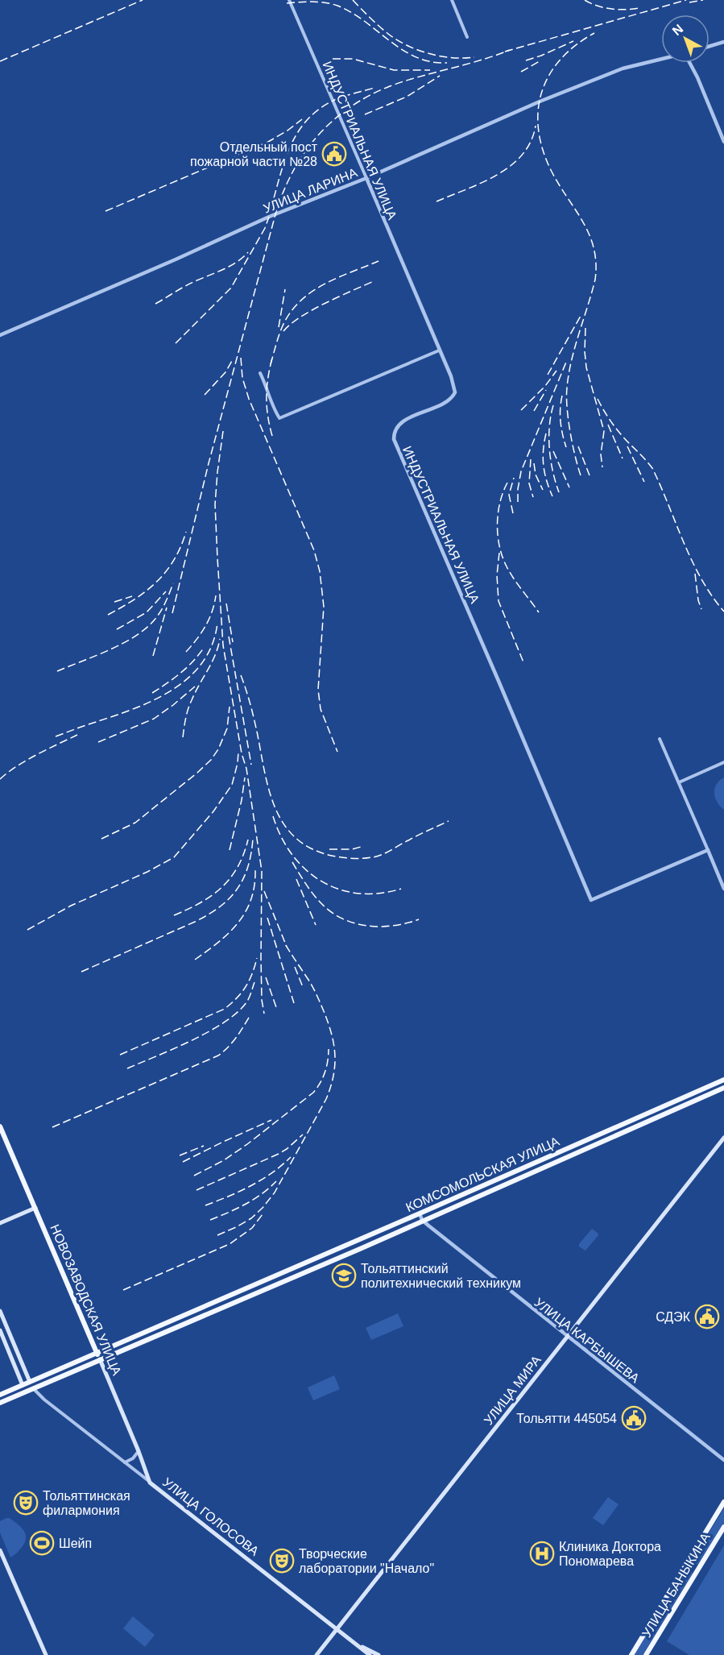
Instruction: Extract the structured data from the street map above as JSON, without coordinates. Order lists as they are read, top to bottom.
{
  "streets": {
    "main road": [
      "КОМСОМОЛЬСКАЯ УЛИЦА",
      "НОВОЗАВОДСКАЯ УЛИЦА",
      "УЛИЦА МИРА",
      "УЛИЦА ГОЛОСОВА",
      "УЛИЦА БАНЫКИНА"
    ],
    "street": ["ИНДУСТРИАЛЬНАЯ УЛИЦА", "УЛИЦА ЛАРИНА", "УЛИЦА КАРБЫШЕВА"]
  },
  "crossings": [
    ["ИНДУСТРИАЛЬНАЯ УЛИЦА", "УЛИЦА ЛАРИНА"],
    ["КОМСОМОЛЬСКАЯ УЛИЦА", "НОВОЗАВОДСКАЯ УЛИЦА"],
    ["КОМСОМОЛЬСКАЯ УЛИЦА", "УЛИЦА КАРБЫШЕВА"],
    ["НОВОЗАВОДСКАЯ УЛИЦА", "УЛИЦА ГОЛОСОВА"],
    ["УЛИЦА КАРБЫШЕВА", "УЛИЦА МИРА"],
    ["УЛИЦА МИРА", "УЛИЦА ГОЛОСОВА"]
  ],
  "places": {
    "public building": ["Отдельный пост пожарной части №28", "СДЭК", "Тольятти 445054"],
    "school or university": ["Тольяттинский политехнический техникум"],
    "theatre": ["Тольяттинская филармония", "Творческие лаборатории \"Начало\""],
    "sports": ["Шейп"],
    "hospital": ["Клиника Доктора Пономарева"]
  },
  "north": "top left"
}
